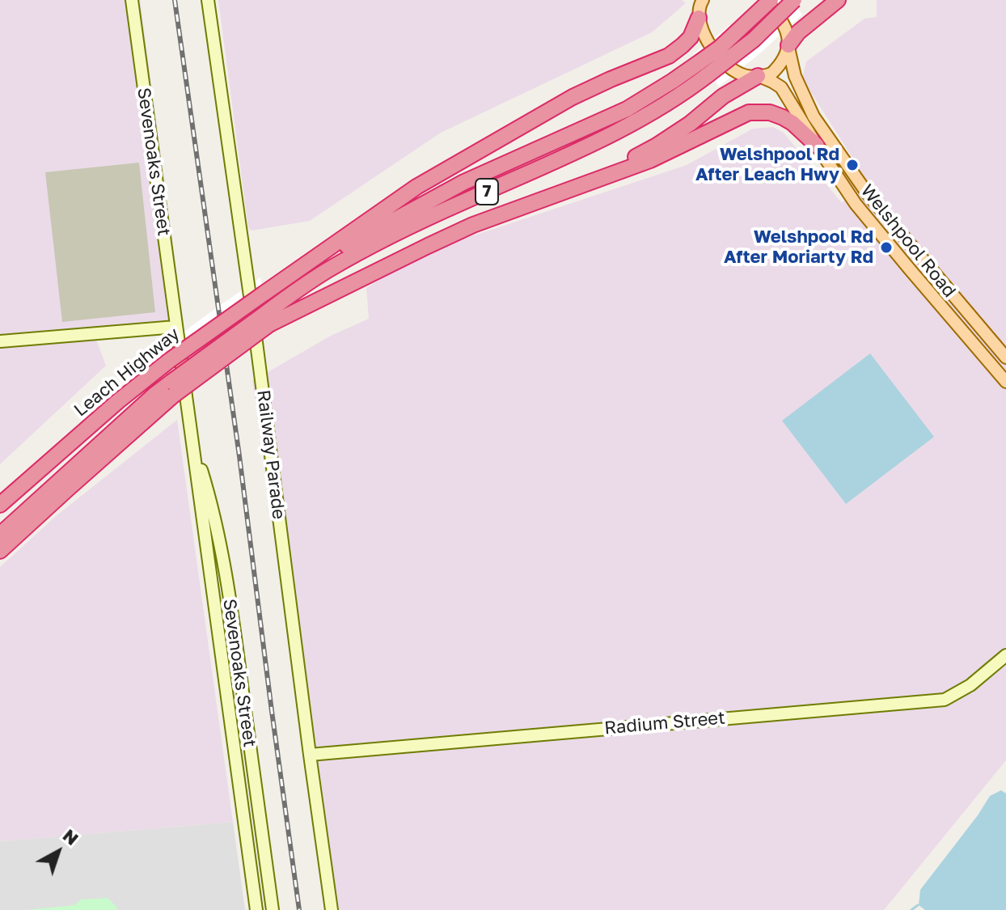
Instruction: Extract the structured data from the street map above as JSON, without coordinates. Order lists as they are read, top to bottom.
{
  "streets": {
    "highway": ["7", "Leach Highway"],
    "main road": ["Welshpool Road"],
    "street": ["Sevenoaks Street", "Railway Parade", "Radium Street"]
  },
  "crossings": [
    ["7", "Welshpool Road"],
    ["7", "Leach Highway"],
    ["Railway Parade", "Radium Street"]
  ],
  "places": ["Welshpool Rd After Leach Hwy", "Welshpool Rd After Moriarty Rd"],
  "north": "top right"
}
